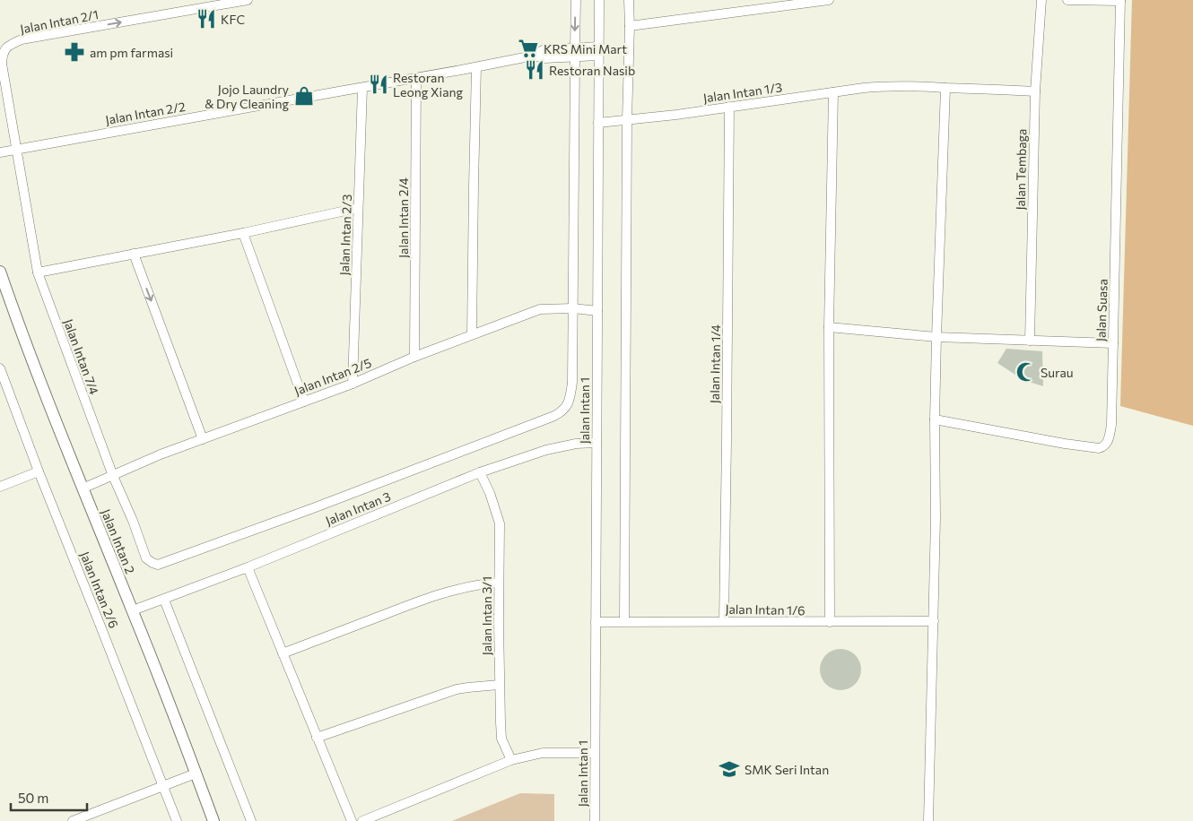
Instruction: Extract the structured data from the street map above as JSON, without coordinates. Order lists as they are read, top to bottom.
{
  "streets": {
    "street": [
      "Jalan Intan 2/1",
      "Jalan Intan 1/3",
      "Jalan Intan 2/2",
      "Jalan Tembaga",
      "Jalan Intan 2/4",
      "Jalan Intan 2/3",
      "Jalan Suasa",
      "Jalan Intan 7/4",
      "Jalan Intan 1/4",
      "Jalan Intan 2/5",
      "Jalan Intan 1",
      "Jalan Intan 3",
      "Jalan Intan 2",
      "Jalan Intan 2/6",
      "Jalan Intan 1/6",
      "Jalan Intan 3/1"
    ]
  },
  "crossings": [
    ["Jalan Intan 2/1", "Jalan Intan 2/2"],
    ["Jalan Intan 2/1", "Jalan Intan 7/4"],
    ["Jalan Intan 1/3", "Jalan Tembaga"],
    ["Jalan Intan 1/3", "Jalan Intan 1/4"],
    ["Jalan Intan 1/3", "Jalan Intan 1"],
    ["Jalan Intan 2/2", "Jalan Intan 2/4"],
    ["Jalan Intan 2/2", "Jalan Intan 2/3"],
    ["Jalan Intan 2/2", "Jalan Intan 7/4"],
    ["Jalan Intan 2/2", "Jalan Intan 1"],
    ["Jalan Intan 2/4", "Jalan Intan 2/5"],
    ["Jalan Intan 2/3", "Jalan Intan 2/5"],
    ["Jalan Intan 7/4", "Jalan Intan 2/5"],
    ["Jalan Intan 1/4", "Jalan Intan 1/6"],
    ["Jalan Intan 2/5", "Jalan Intan 1"],
    ["Jalan Intan 2/5", "Jalan Intan 2"],
    ["Jalan Intan 1", "Jalan Intan 3"],
    ["Jalan Intan 1", "Jalan Intan 1/6"],
    ["Jalan Intan 3", "Jalan Intan 2"],
    ["Jalan Intan 3", "Jalan Intan 3/1"]
  ],
  "places": {
    "restaurant": ["KFC", "Restoran Nasib", "Restoran Leong Xiang"],
    "supermarket": ["KRS Mini Mart"],
    "pharmacy": ["am pm farmasi"],
    "shop": ["Jojo Laundry & Dry Cleaning"],
    "mosque": ["Surau"],
    "school or university": ["SMK Seri Intan"]
  },
  "scale_bar": "50 m"
}
